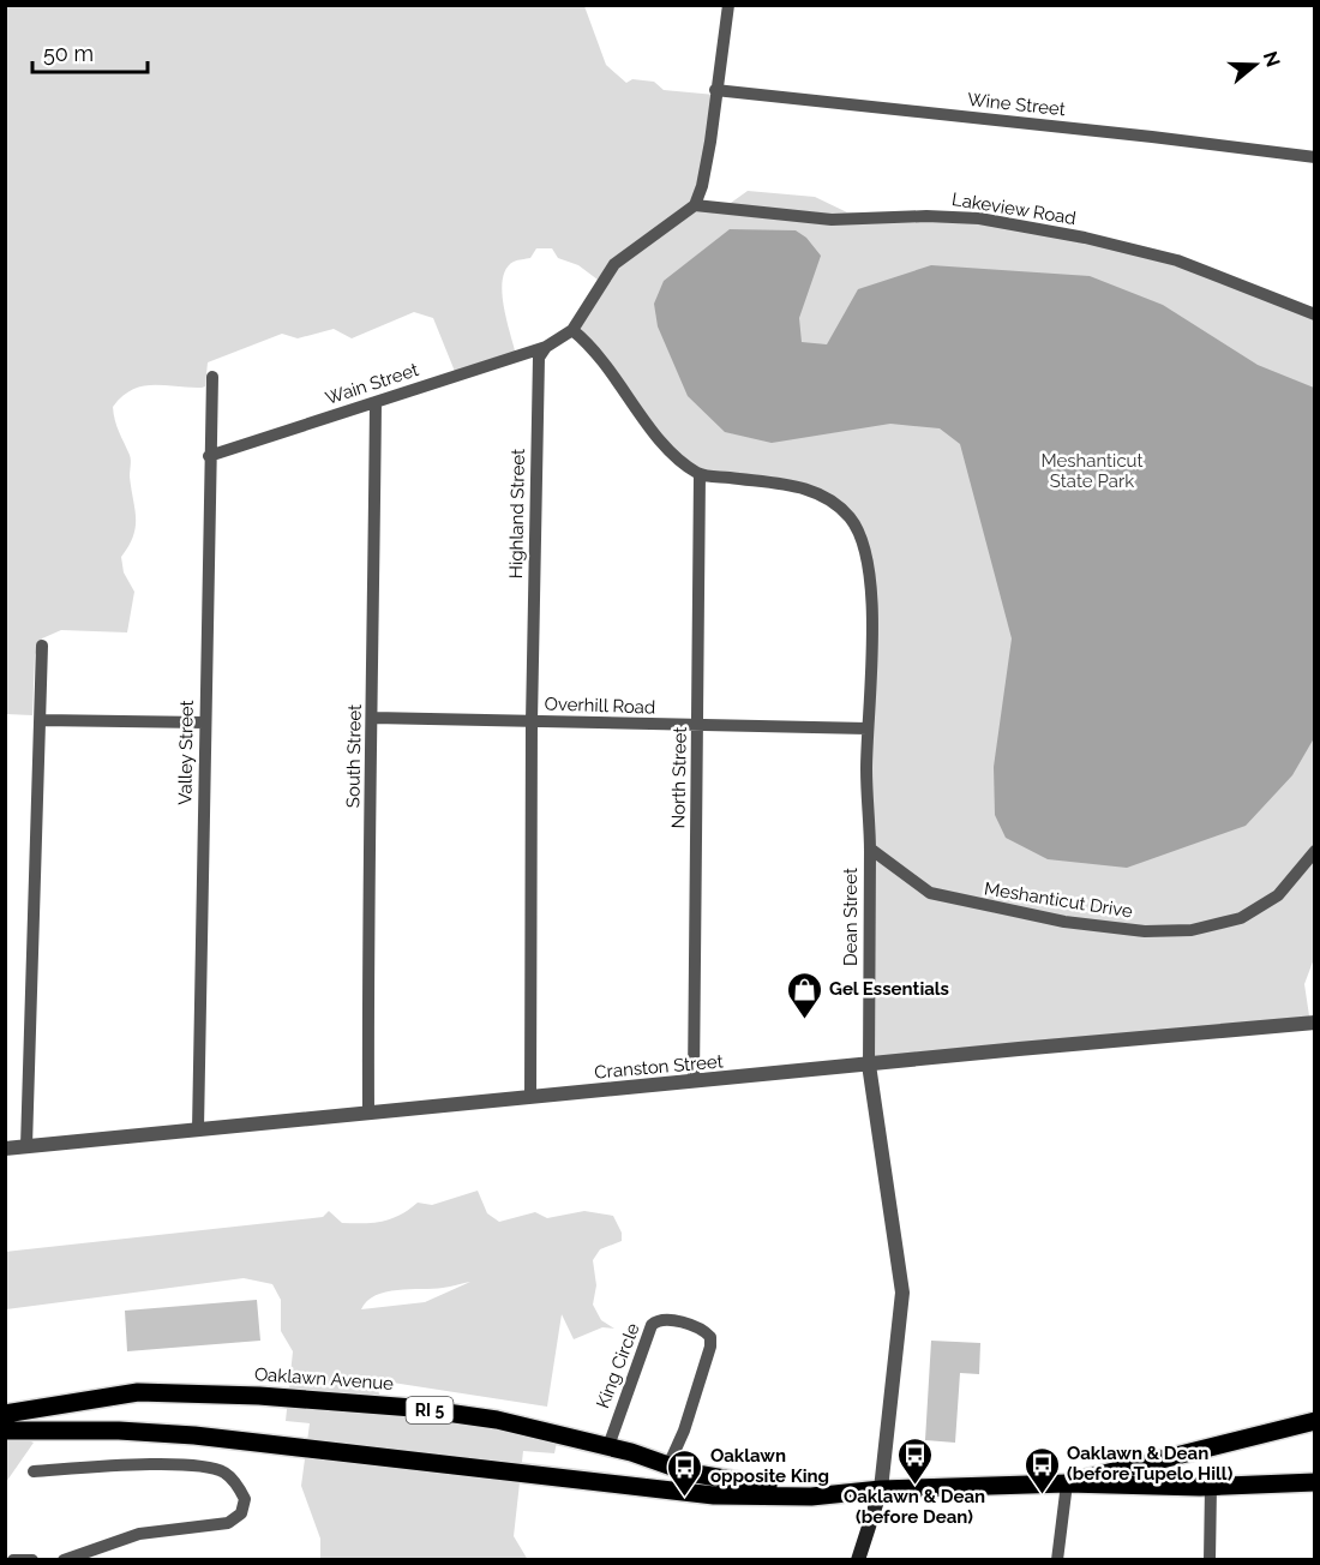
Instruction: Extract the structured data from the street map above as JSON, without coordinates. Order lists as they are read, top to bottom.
{
  "streets": {
    "main road": ["Oaklawn Avenue", "RI 5"],
    "street": [
      "Wine Street",
      "Lakeview Road",
      "Wain Street",
      "Highland Street",
      "Overhill Road",
      "Valley Street",
      "South Street",
      "North Street",
      "Meshanticut Drive",
      "Dean Street",
      "Cranston Street",
      "King Circle"
    ]
  },
  "crossings": [
    ["Wain Street", "Highland Street"],
    ["Wain Street", "Valley Street"],
    ["Wain Street", "South Street"],
    ["Highland Street", "Overhill Road"],
    ["Highland Street", "Cranston Street"],
    ["Overhill Road", "South Street"],
    ["Overhill Road", "North Street"],
    ["Overhill Road", "Dean Street"],
    ["Valley Street", "Cranston Street"],
    ["South Street", "Cranston Street"],
    ["North Street", "Dean Street"],
    ["North Street", "Cranston Street"],
    ["Meshanticut Drive", "Dean Street"],
    ["Dean Street", "Cranston Street"],
    ["Dean Street", "Oaklawn Avenue"],
    ["King Circle", "Oaklawn Avenue"]
  ],
  "parks": ["Meshanticut State Park"],
  "places": {
    "shop": ["Gel Essentials"],
    "bus stop": ["Oaklawn & Dean (before Dean)", "Oaklawn & Dean (before Tupelo Hill)", "Oaklawn opposite King"]
  },
  "scale_bar": "50 m",
  "north": "right"
}
